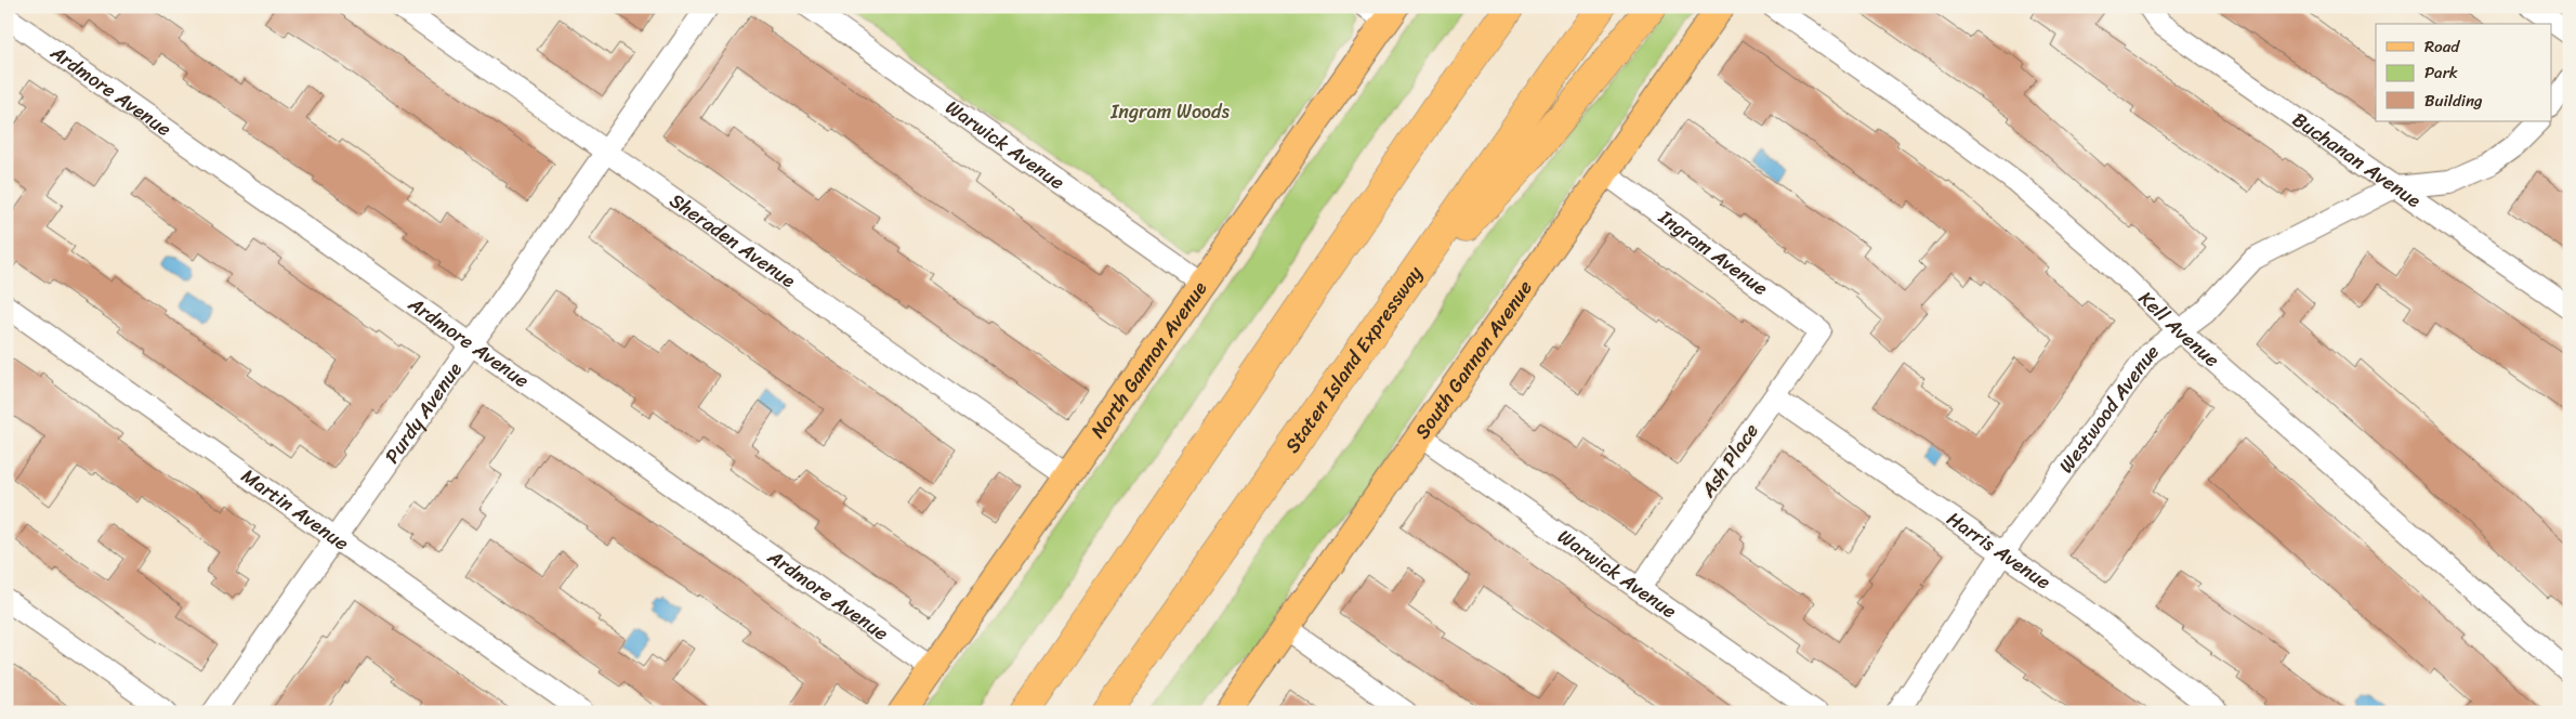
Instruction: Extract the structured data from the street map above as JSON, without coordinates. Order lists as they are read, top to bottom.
{
  "streets": {
    "highway": ["Staten Island Expressway"],
    "main road": ["North Gannon Avenue", "South Gannon Avenue"],
    "street": [
      "Ardmore Avenue",
      "Warwick Avenue",
      "Buchanan Avenue",
      "Sheraden Avenue",
      "Ingram Avenue",
      "Kell Avenue",
      "Westwood Avenue",
      "Purdy Avenue",
      "Ash Place",
      "Martin Avenue",
      "Harris Avenue"
    ]
  },
  "crossings": [
    ["Ardmore Avenue", "North Gannon Avenue"],
    ["Ardmore Avenue", "Purdy Avenue"],
    ["Warwick Avenue", "North Gannon Avenue"],
    ["Warwick Avenue", "South Gannon Avenue"],
    ["Warwick Avenue", "Ash Place"],
    ["Buchanan Avenue", "Westwood Avenue"],
    ["Sheraden Avenue", "North Gannon Avenue"],
    ["Sheraden Avenue", "Purdy Avenue"],
    ["Ingram Avenue", "South Gannon Avenue"],
    ["Ingram Avenue", "Ash Place"],
    ["Kell Avenue", "Westwood Avenue"],
    ["Westwood Avenue", "Harris Avenue"],
    ["Purdy Avenue", "Martin Avenue"],
    ["Ash Place", "Harris Avenue"]
  ],
  "parks": ["Ingram Woods"],
  "legend": ["Road", "Park", "Building"]
}
